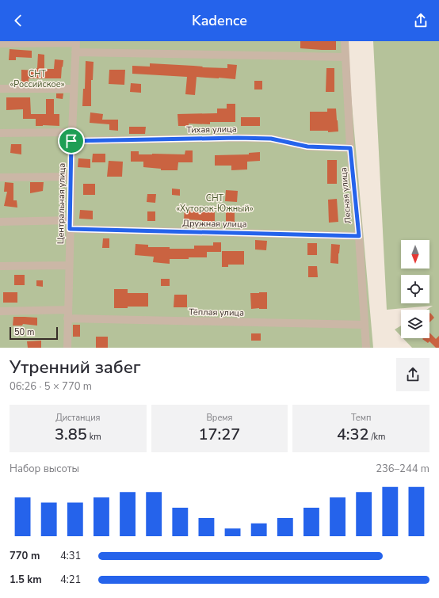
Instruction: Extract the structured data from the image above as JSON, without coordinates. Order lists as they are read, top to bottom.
{
  "streets": {
    "street": [
      "Тихая улица",
      "Лесная улица",
      "Центральная улица",
      "Дружная улица",
      "Тёплая улица"
    ]
  },
  "crossings": [
    ["Тихая улица", "Лесная улица"],
    ["Тихая улица", "Центральная улица"],
    ["Лесная улица", "Дружная улица"],
    ["Лесная улица", "Тёплая улица"],
    ["Центральная улица", "Дружная улица"],
    ["Центральная улица", "Тёплая улица"]
  ],
  "parks": ["СНТ «Российское»", "СНТ «Хуторок-Южный»"],
  "scale_bar": "50 m",
  "north": "bottom",
  "page": {
    "header": "Kadence",
    "scale": "50 m",
    "heading": ["Утренний забег", "06:26 · 5 × 770 m"],
    "stats": [
      ["Дистанция", "3.85 km"],
      ["Время", "17:27"],
      ["Темп", "4:32 /km"]
    ],
    "chart": ["Набор высоты", "236–244 m"],
    "list": [
      {
        "name": "770 m",
        "note": "4:31"
      },
      {
        "name": "1.5 km",
        "note": "4:21"
      }
    ]
  }
}
